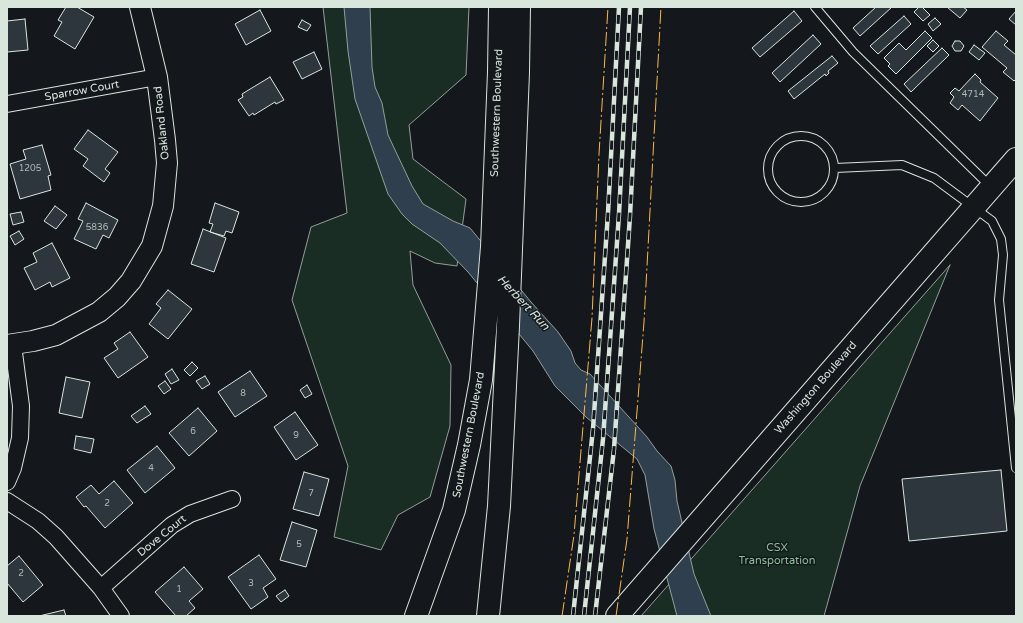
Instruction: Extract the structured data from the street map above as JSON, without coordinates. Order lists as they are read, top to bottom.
{
  "streets": {
    "main road": ["Southwestern Boulevard", "Washington Boulevard"],
    "street": ["Sparrow Court", "Oakland Road", "Dove Court"]
  },
  "crossings": [
    ["Sparrow Court", "Oakland Road"]
  ],
  "water": ["Herbert Run"],
  "parks": ["CSX Transportation"],
  "house_numbers": [
    "4714",
    "1205",
    "5836",
    "8",
    "6",
    "9",
    "4",
    "7",
    "2",
    "5",
    "2",
    "3",
    "1"
  ]
}
